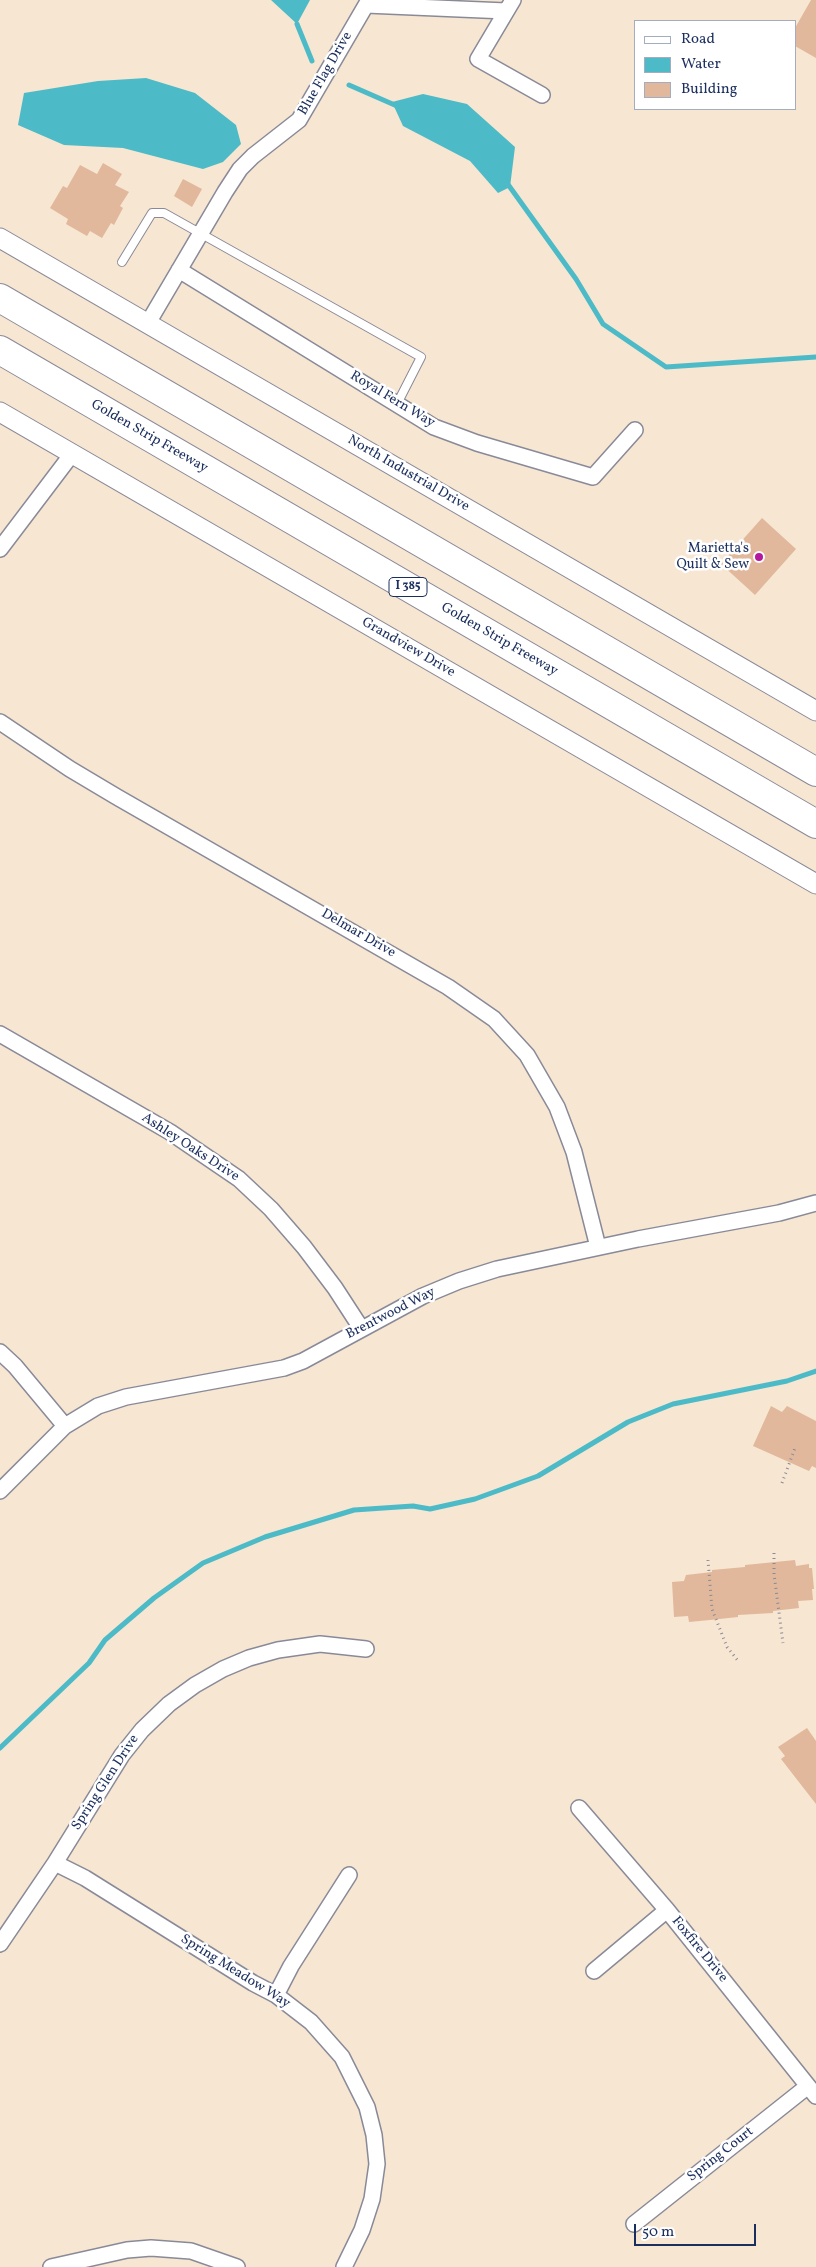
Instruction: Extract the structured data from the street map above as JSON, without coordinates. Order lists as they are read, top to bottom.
{
  "streets": {
    "highway": ["Golden Strip Freeway", "I 385"],
    "street": [
      "Blue Flag Drive",
      "Royal Fern Way",
      "North Industrial Drive",
      "Grandview Drive",
      "Delmar Drive",
      "Ashley Oaks Drive",
      "Brentwood Way",
      "Spring Glen Drive",
      "Foxfire Drive",
      "Spring Meadow Way",
      "Spring Court"
    ]
  },
  "crossings": [
    ["Blue Flag Drive", "Royal Fern Way"],
    ["Blue Flag Drive", "North Industrial Drive"],
    ["Delmar Drive", "Brentwood Way"],
    ["Ashley Oaks Drive", "Brentwood Way"],
    ["Spring Glen Drive", "Spring Meadow Way"],
    ["Foxfire Drive", "Spring Court"]
  ],
  "places": ["Marietta's Quilt & Sew"],
  "legend": ["Road", "Water", "Building"],
  "scale_bar": "50 m"
}
